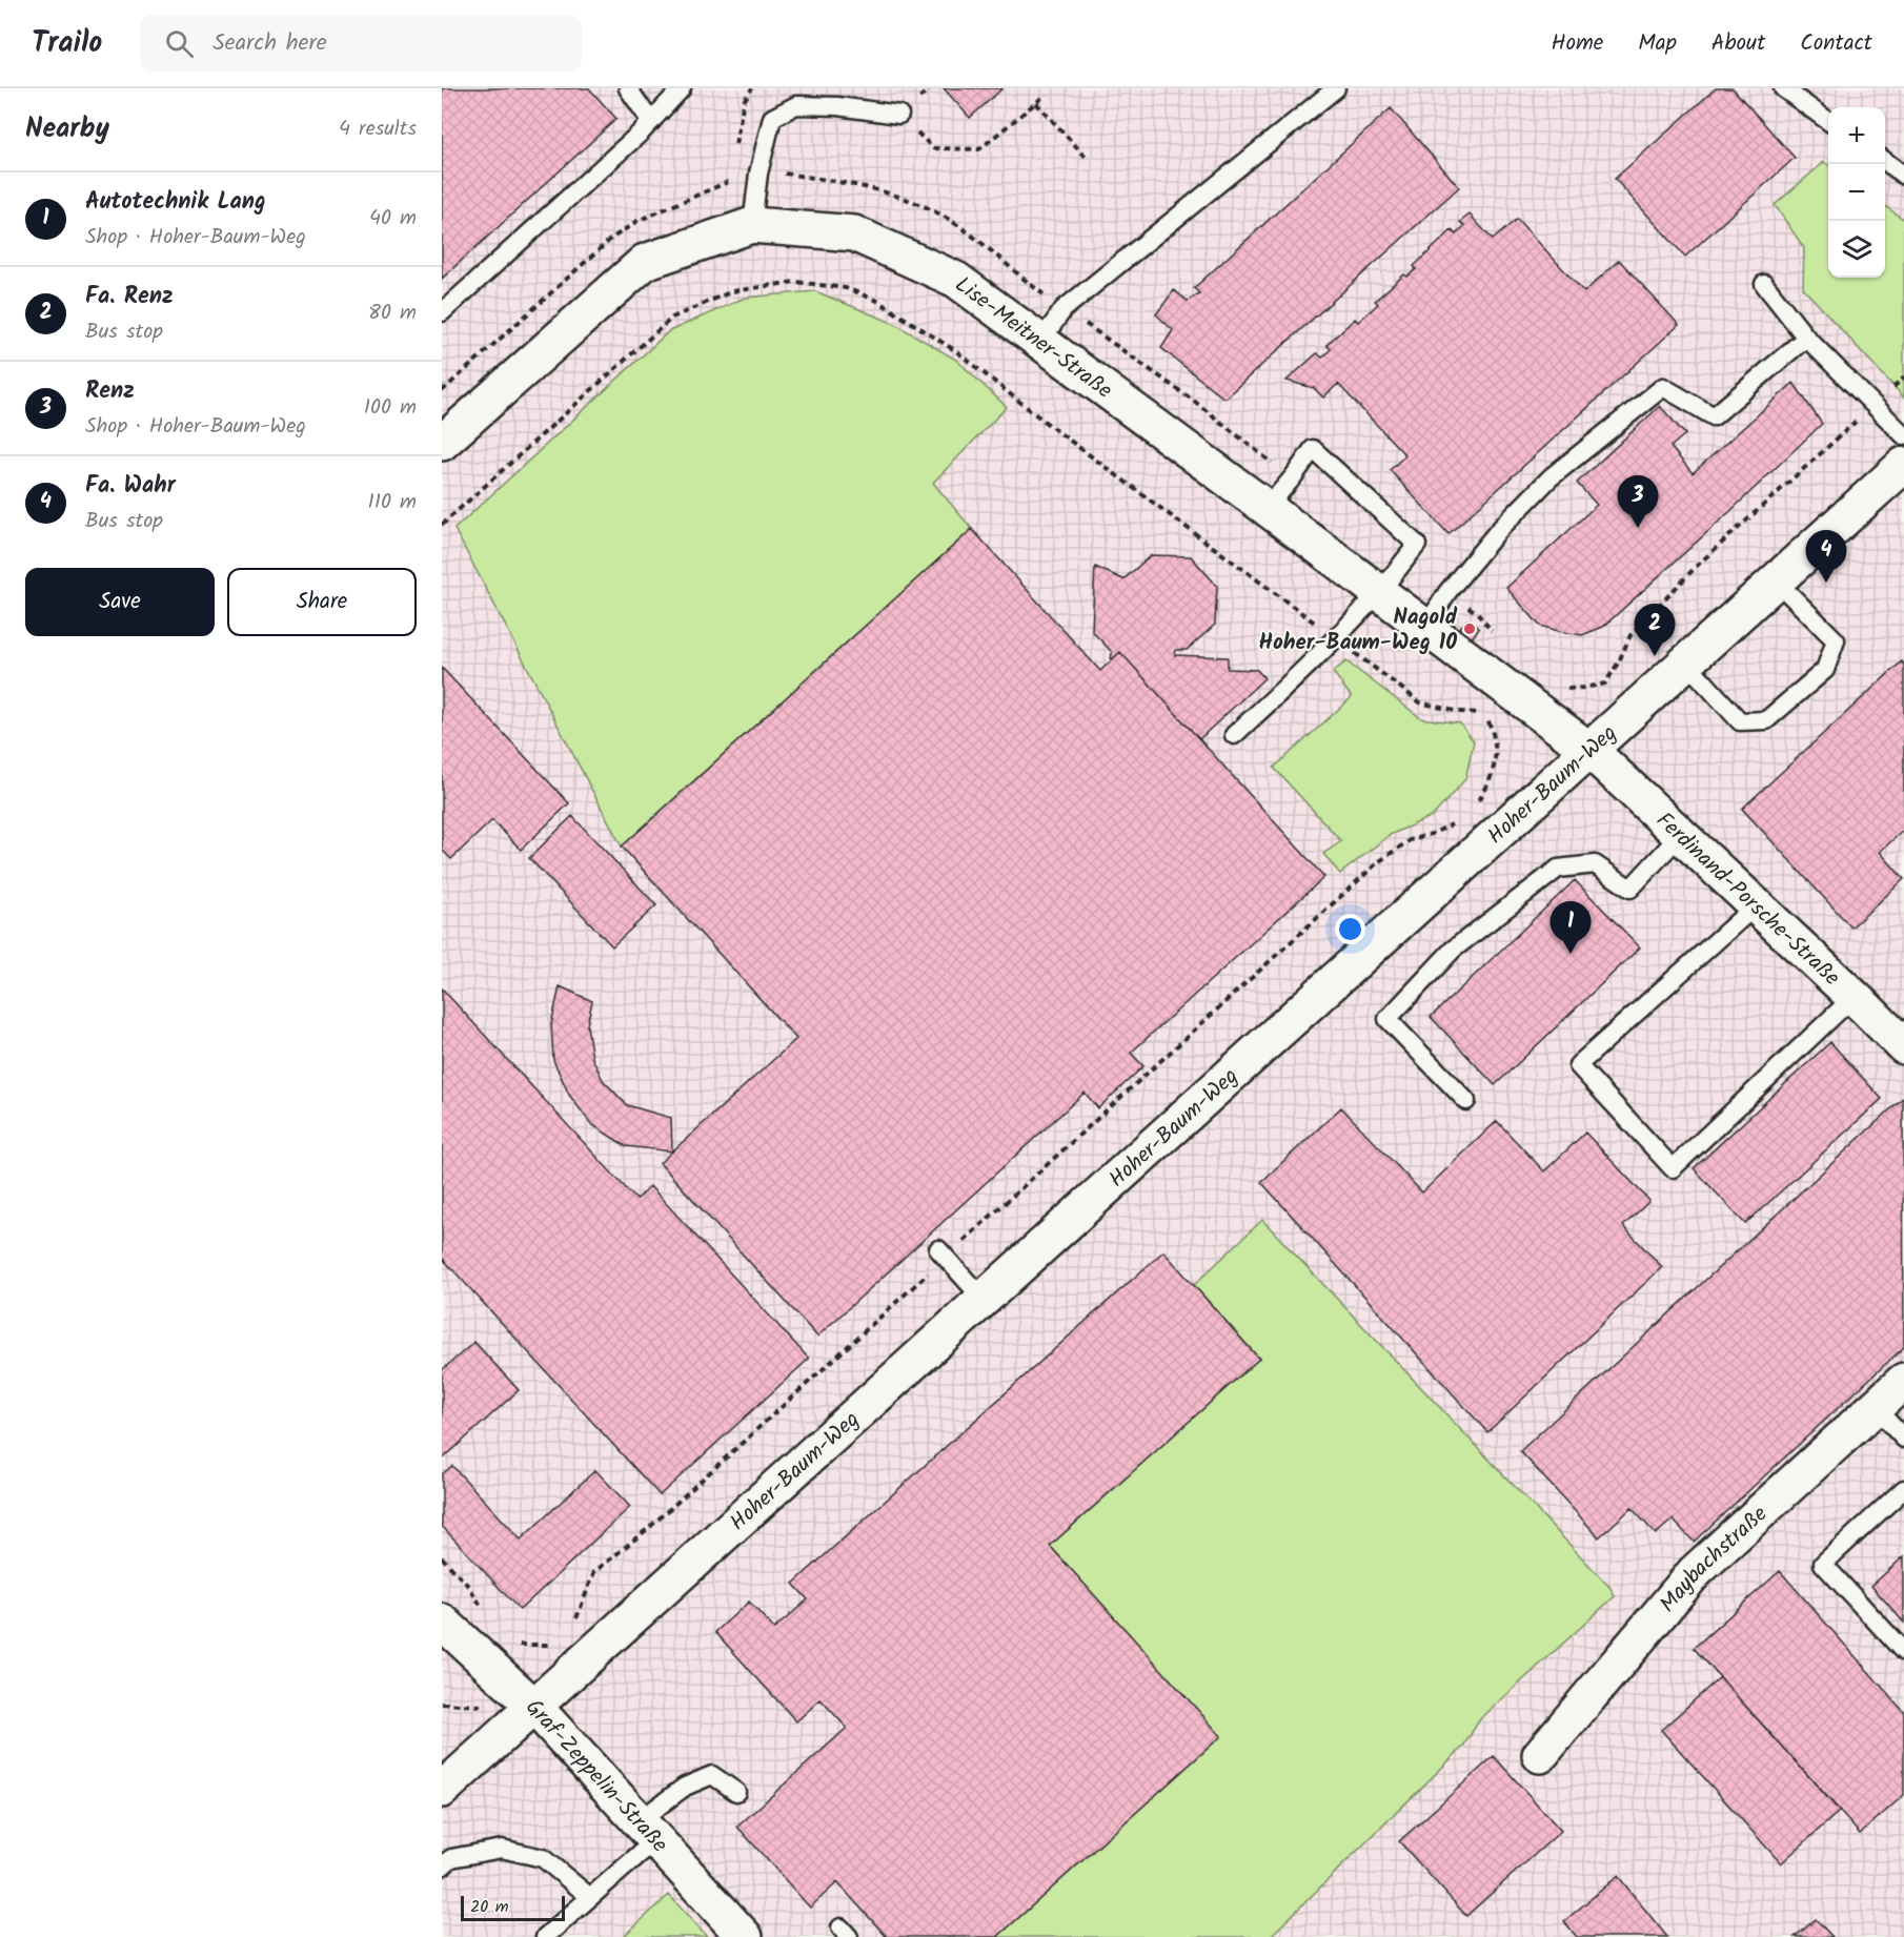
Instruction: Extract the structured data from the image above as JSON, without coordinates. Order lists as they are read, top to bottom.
{
  "streets": {
    "street": [
      "Lise-Meitner-Straße",
      "Hoher-Baum-Weg",
      "Ferdinand-Porsche-Straße",
      "Maybachstraße",
      "Graf-Zeppelin-Straße"
    ]
  },
  "crossings": [
    ["Lise-Meitner-Straße", "Hoher-Baum-Weg"],
    ["Lise-Meitner-Straße", "Ferdinand-Porsche-Straße"],
    ["Hoher-Baum-Weg", "Ferdinand-Porsche-Straße"],
    ["Hoher-Baum-Weg", "Graf-Zeppelin-Straße"]
  ],
  "places": ["Nagold Hoher-Baum-Weg 10"],
  "scale_bar": "20 m",
  "page": {
    "header": "Trailo",
    "search": "Search here",
    "nav": [
      "Home",
      "Map",
      "About",
      "Contact"
    ],
    "heading": ["Nearby", "4 results"],
    "map_buttons": ["+", "−"],
    "list": [
      {
        "mark": "1",
        "name": "Autotechnik Lang",
        "note": "Shop · Hoher-Baum-Weg",
        "value": "40 m"
      },
      {
        "mark": "2",
        "name": "Fa. Renz",
        "note": "Bus stop",
        "value": "80 m"
      },
      {
        "mark": "3",
        "name": "Renz",
        "note": "Shop · Hoher-Baum-Weg",
        "value": "100 m"
      },
      {
        "mark": "4",
        "name": "Fa. Wahr",
        "note": "Bus stop",
        "value": "110 m"
      }
    ],
    "pins": [
      "3",
      "4",
      "2",
      "1"
    ],
    "buttons": ["Save", "Share"],
    "scale": "20 m"
  }
}
